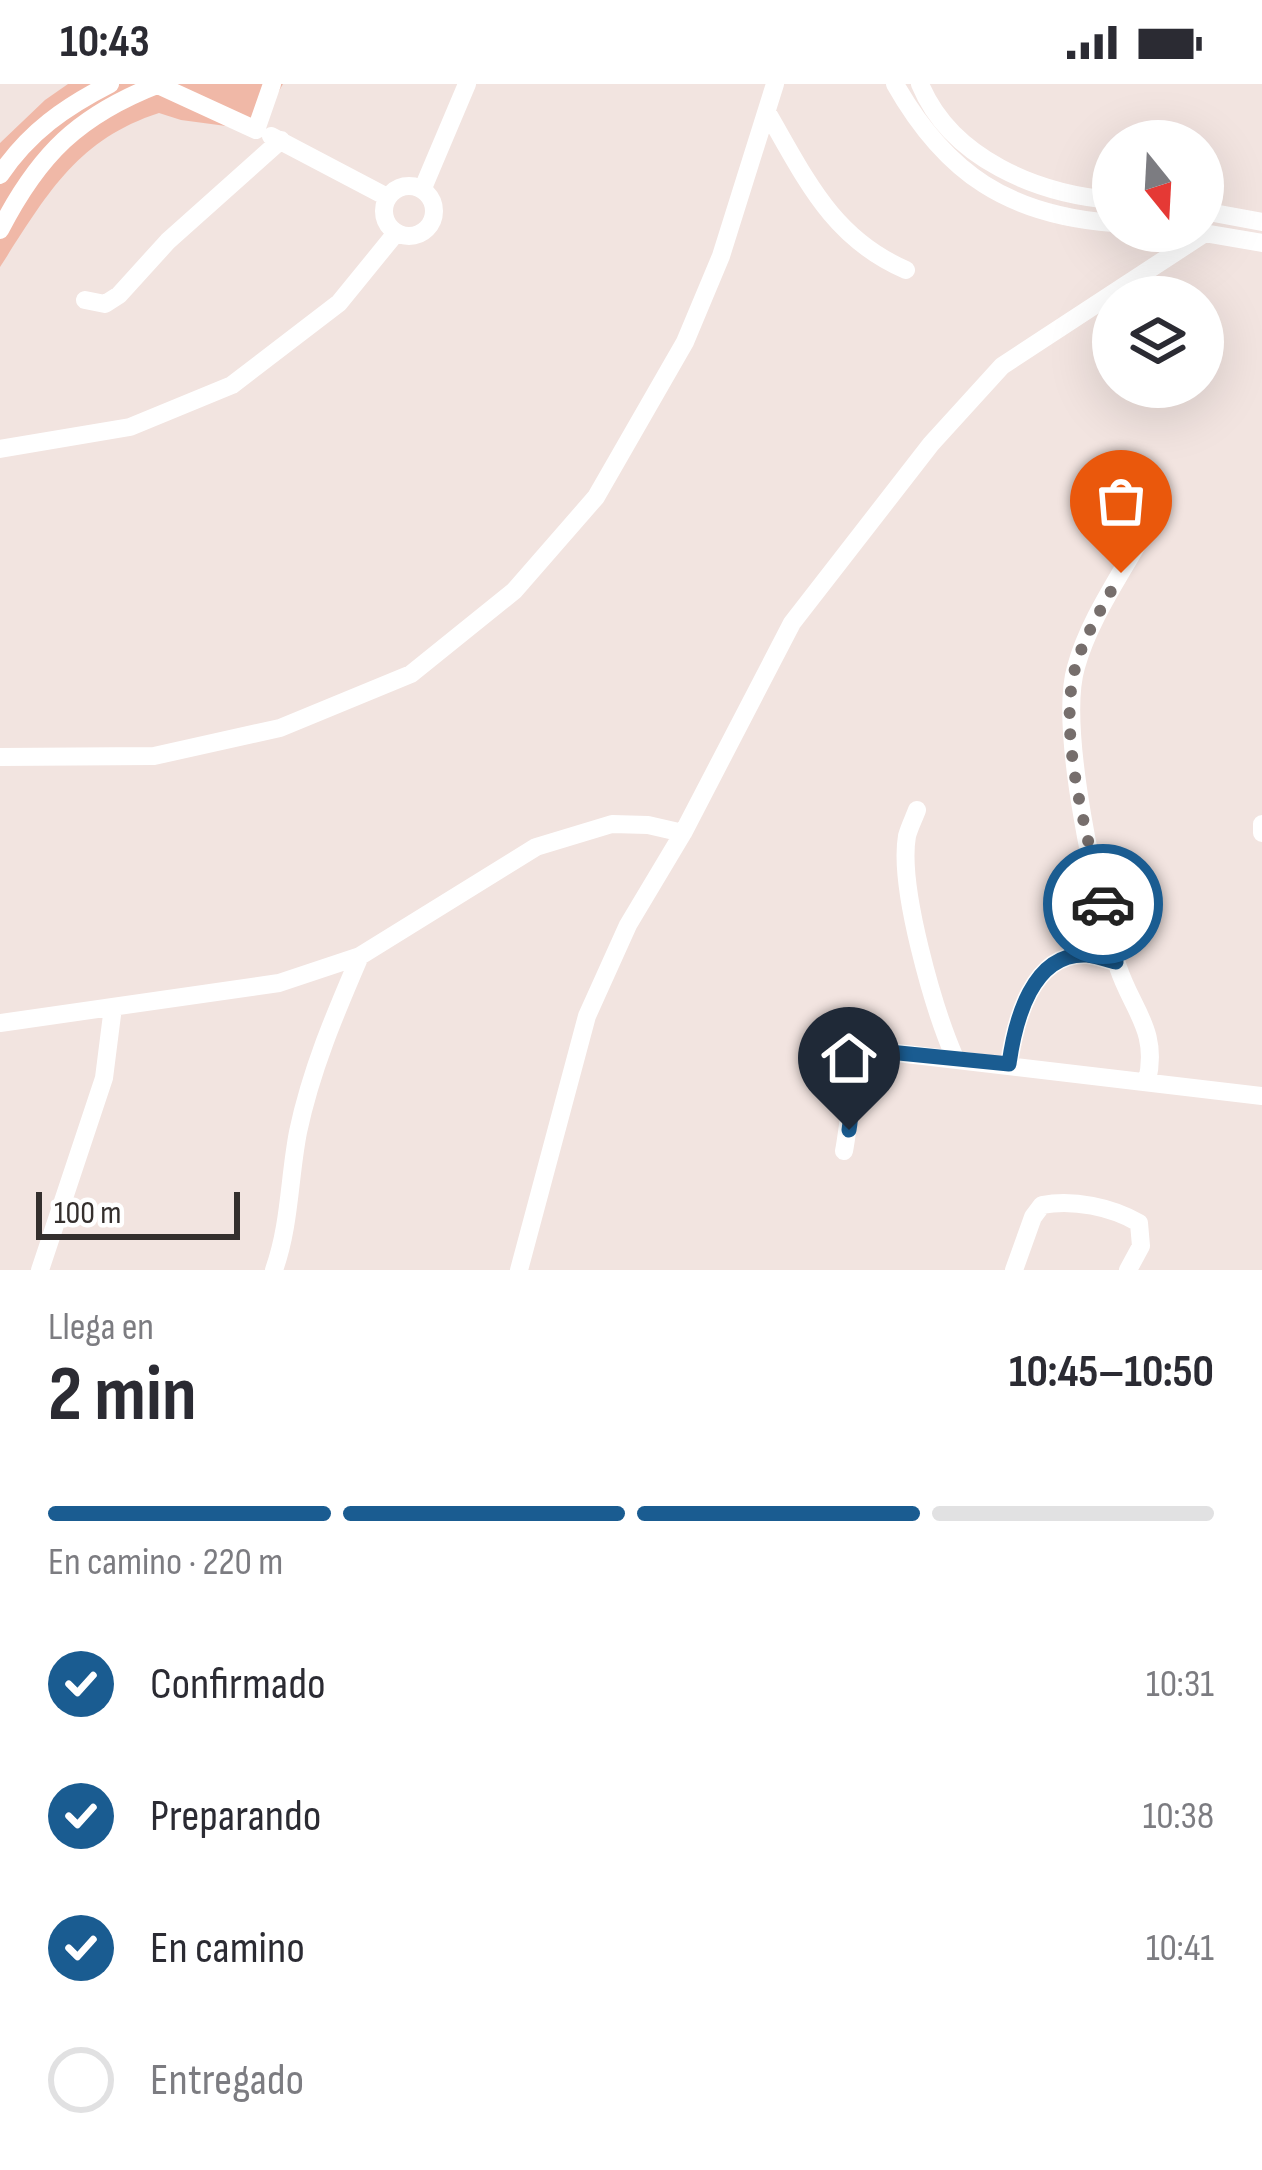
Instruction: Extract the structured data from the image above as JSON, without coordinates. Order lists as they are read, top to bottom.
{
  "scale_bar": "100 m",
  "north": "bottom",
  "page": {
    "status": "10:43",
    "scale": "100 m",
    "heading": ["2 min", "Llega en", "10:45–10:50"],
    "bar": "En camino · 220 m",
    "list": [
      ["Confirmado", "10:31"],
      ["Preparando", "10:38"],
      ["En camino", "10:41"],
      "Entregado"
    ]
  }
}
